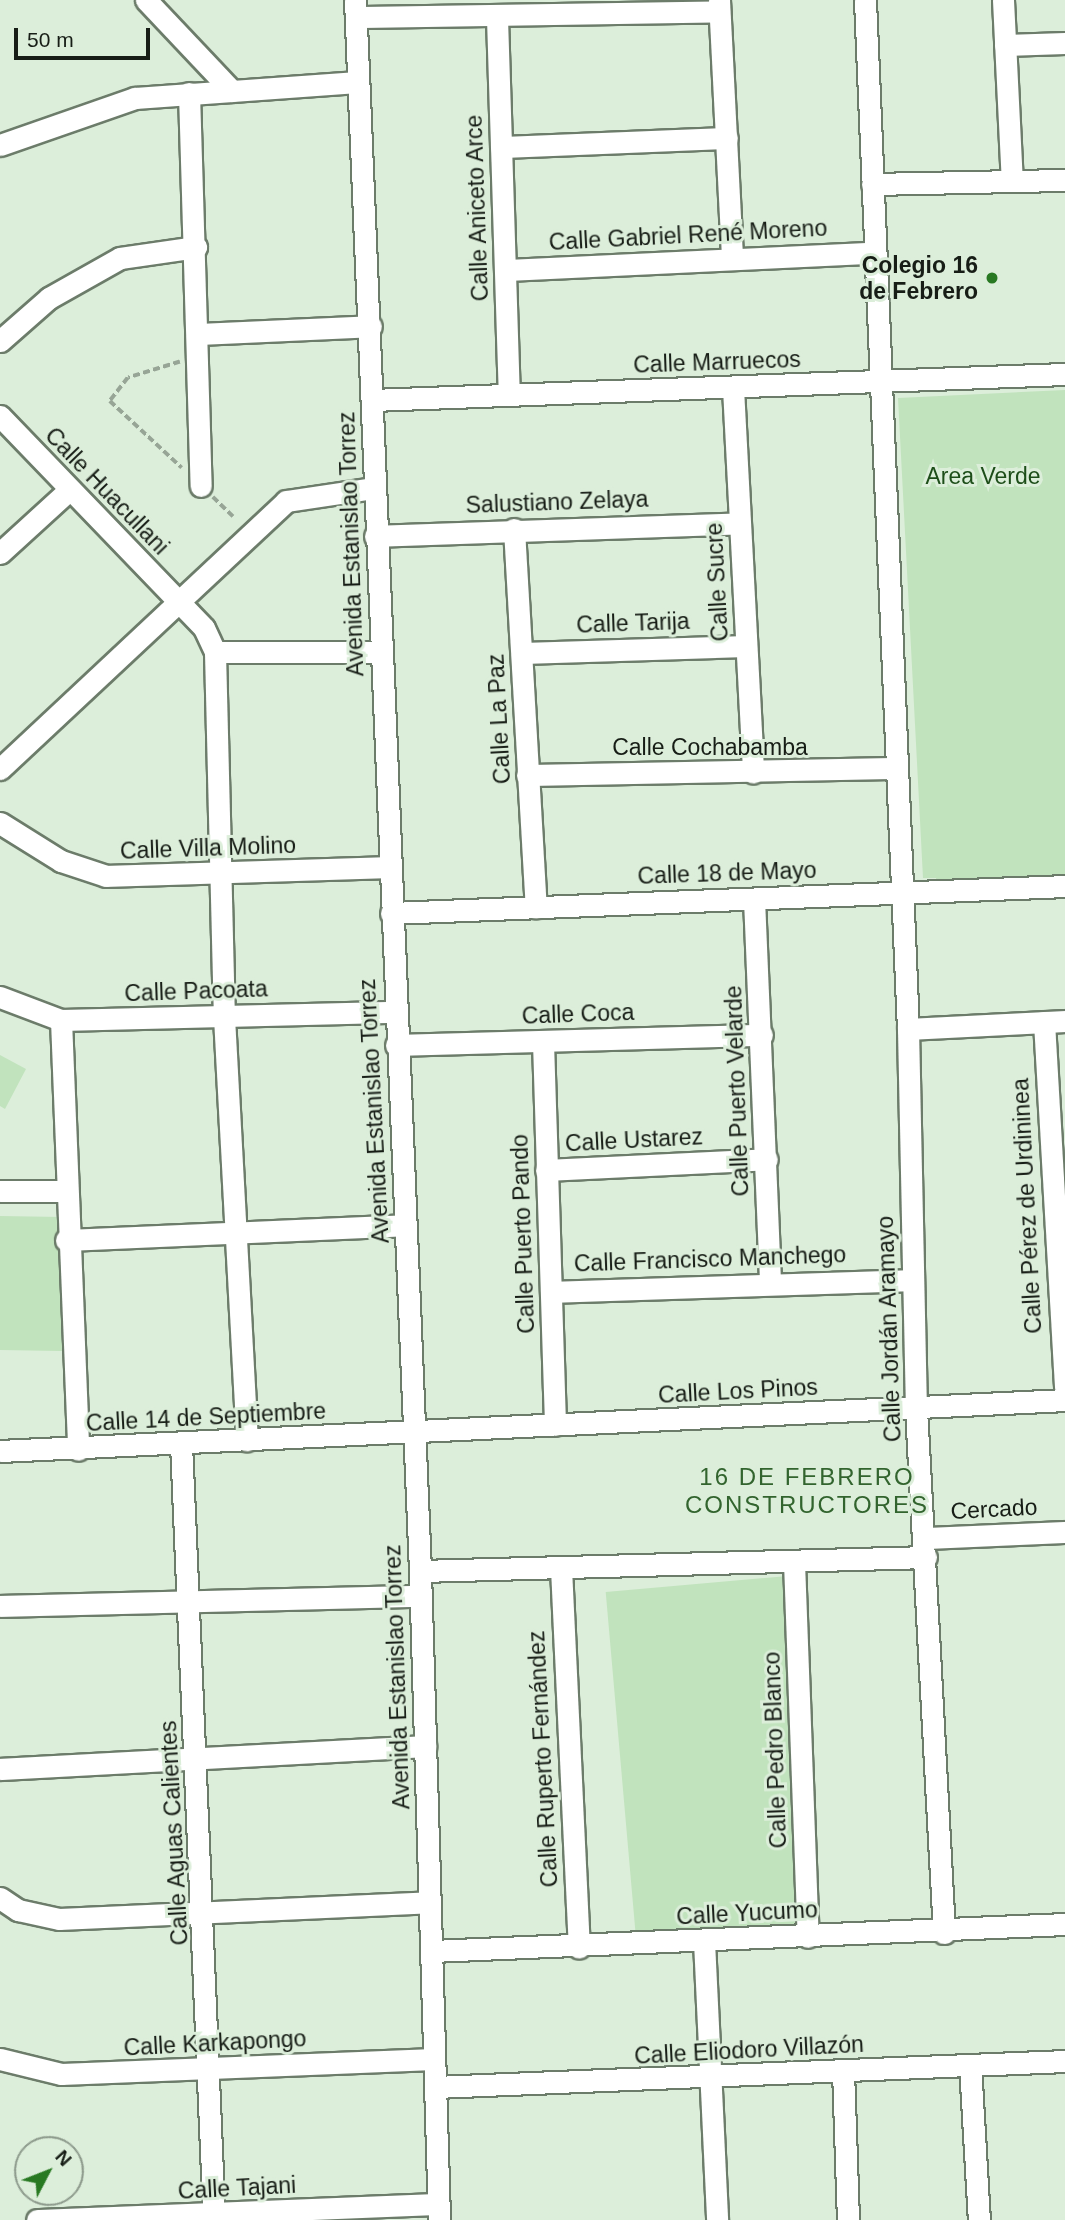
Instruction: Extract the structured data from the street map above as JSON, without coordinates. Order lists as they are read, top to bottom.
{
  "streets": {
    "street": [
      "Calle Aniceto Arce",
      "Calle Gabriel René Moreno",
      "Calle Marruecos",
      "Calle Huacullani",
      "Salustiano Zelaya",
      "Avenida Estanislao Torrez",
      "Calle Sucre",
      "Calle Tarija",
      "Calle La Paz",
      "Calle Cochabamba",
      "Calle Villa Molino",
      "Calle 18 de Mayo",
      "Calle Pacoata",
      "Calle Coca",
      "Calle Puerto Velarde",
      "Calle Ustarez",
      "Calle Pérez de Urdininea",
      "Calle Puerto Pando",
      "Calle Francisco Manchego",
      "Calle Jordán Aramayo",
      "Calle Los Pinos",
      "Calle 14 de Septiembre",
      "Cercado",
      "Calle Pedro Blanco",
      "Calle Ruperto Fernández",
      "Calle Aguas Calientes",
      "Calle Yucumo",
      "Calle Karkapongo",
      "Calle Eliodoro Villazón",
      "Calle Tajani"
    ]
  },
  "crossings": [
    ["Calle Aniceto Arce", "Calle Gabriel René Moreno"],
    ["Calle Aniceto Arce", "Calle Marruecos"],
    ["Calle Gabriel René Moreno", "Calle Jordán Aramayo"],
    ["Calle Marruecos", "Avenida Estanislao Torrez"],
    ["Calle Marruecos", "Calle Sucre"],
    ["Calle Marruecos", "Calle Jordán Aramayo"],
    ["Salustiano Zelaya", "Avenida Estanislao Torrez"],
    ["Salustiano Zelaya", "Calle Sucre"],
    ["Salustiano Zelaya", "Calle La Paz"],
    ["Avenida Estanislao Torrez", "Calle Villa Molino"],
    ["Avenida Estanislao Torrez", "Calle 18 de Mayo"],
    ["Avenida Estanislao Torrez", "Calle Pacoata"],
    ["Avenida Estanislao Torrez", "Calle Coca"],
    ["Avenida Estanislao Torrez", "Calle Los Pinos"],
    ["Avenida Estanislao Torrez", "Calle 14 de Septiembre"],
    ["Avenida Estanislao Torrez", "Cercado"],
    ["Avenida Estanislao Torrez", "Calle Yucumo"],
    ["Avenida Estanislao Torrez", "Calle Karkapongo"],
    ["Avenida Estanislao Torrez", "Calle Eliodoro Villazón"],
    ["Avenida Estanislao Torrez", "Calle Tajani"],
    ["Calle Sucre", "Calle Tarija"],
    ["Calle Sucre", "Calle Cochabamba"],
    ["Calle Tarija", "Calle La Paz"],
    ["Calle La Paz", "Calle Cochabamba"],
    ["Calle La Paz", "Calle 18 de Mayo"],
    ["Calle Cochabamba", "Calle Jordán Aramayo"],
    ["Calle 18 de Mayo", "Calle Puerto Velarde"],
    ["Calle 18 de Mayo", "Calle Jordán Aramayo"],
    ["Calle Coca", "Calle Puerto Velarde"],
    ["Calle Coca", "Calle Puerto Pando"],
    ["Calle Puerto Velarde", "Calle Ustarez"],
    ["Calle Puerto Velarde", "Calle Francisco Manchego"],
    ["Calle Ustarez", "Calle Puerto Pando"],
    ["Calle Puerto Pando", "Calle Francisco Manchego"],
    ["Calle Puerto Pando", "Calle Los Pinos"],
    ["Calle Francisco Manchego", "Calle Jordán Aramayo"],
    ["Calle Jordán Aramayo", "Calle Los Pinos"],
    ["Calle Jordán Aramayo", "Cercado"],
    ["Calle Jordán Aramayo", "Calle Yucumo"],
    ["Calle Los Pinos", "Calle 14 de Septiembre"],
    ["Calle 14 de Septiembre", "Calle Aguas Calientes"],
    ["Cercado", "Calle Pedro Blanco"],
    ["Cercado", "Calle Ruperto Fernández"],
    ["Calle Pedro Blanco", "Calle Yucumo"],
    ["Calle Ruperto Fernández", "Calle Yucumo"],
    ["Calle Aguas Calientes", "Calle Karkapongo"],
    ["Calle Aguas Calientes", "Calle Tajani"]
  ],
  "districts": ["16 DE FEBRERO CONSTRUCTORES"],
  "parks": ["Area Verde"],
  "places": ["Colegio 16 de Febrero"],
  "scale_bar": "50 m",
  "north": "top right"
}
